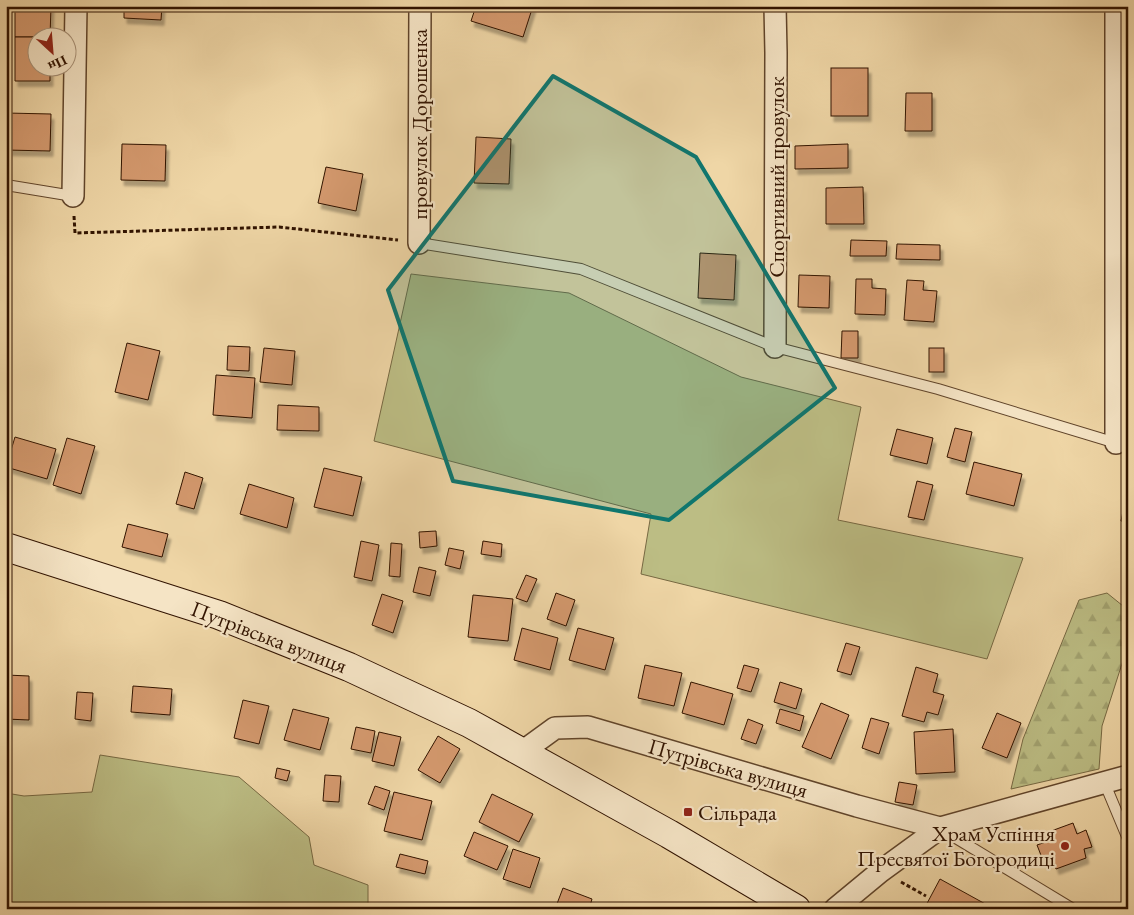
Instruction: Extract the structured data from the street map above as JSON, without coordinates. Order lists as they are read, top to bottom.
{
  "streets": {
    "main road": ["Путрівська вулиця"],
    "street": ["провулок Дорошенка", "Спортивний провулок"]
  },
  "places": {
    "transit": ["Сільрада"],
    "other": ["Храм Успіння Пресвятої Богородиці"]
  },
  "north": "bottom right"
}
